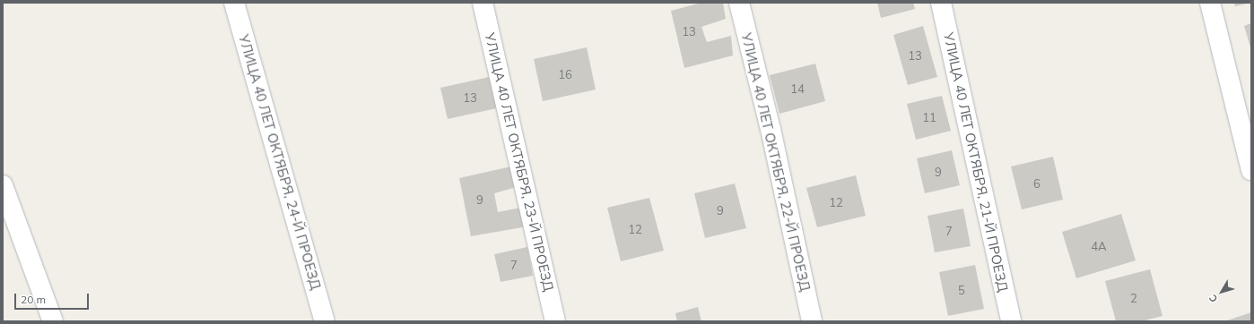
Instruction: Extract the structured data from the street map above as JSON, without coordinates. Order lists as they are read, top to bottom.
{
  "streets": {
    "street": [
      "УЛИЦА 40 ЛЕТ ОКТЯБРЯ, 24-Й ПРОЕЗД",
      "УЛИЦА 40 ЛЕТ ОКТЯБРЯ, 23-Й ПРОЕЗД",
      "УЛИЦА 40 ЛЕТ ОКТЯБРЯ, 22-Й ПРОЕЗД",
      "УЛИЦА 40 ЛЕТ ОКТЯБРЯ, 21-Й ПРОЕЗД"
    ]
  },
  "house_numbers": [
    "13",
    "13",
    "16",
    "14",
    "13",
    "11",
    "9",
    "6",
    "9",
    "12",
    "9",
    "12",
    "7",
    "4А",
    "7",
    "5",
    "2"
  ],
  "scale_bar": "20 m",
  "north": "bottom left"
}
